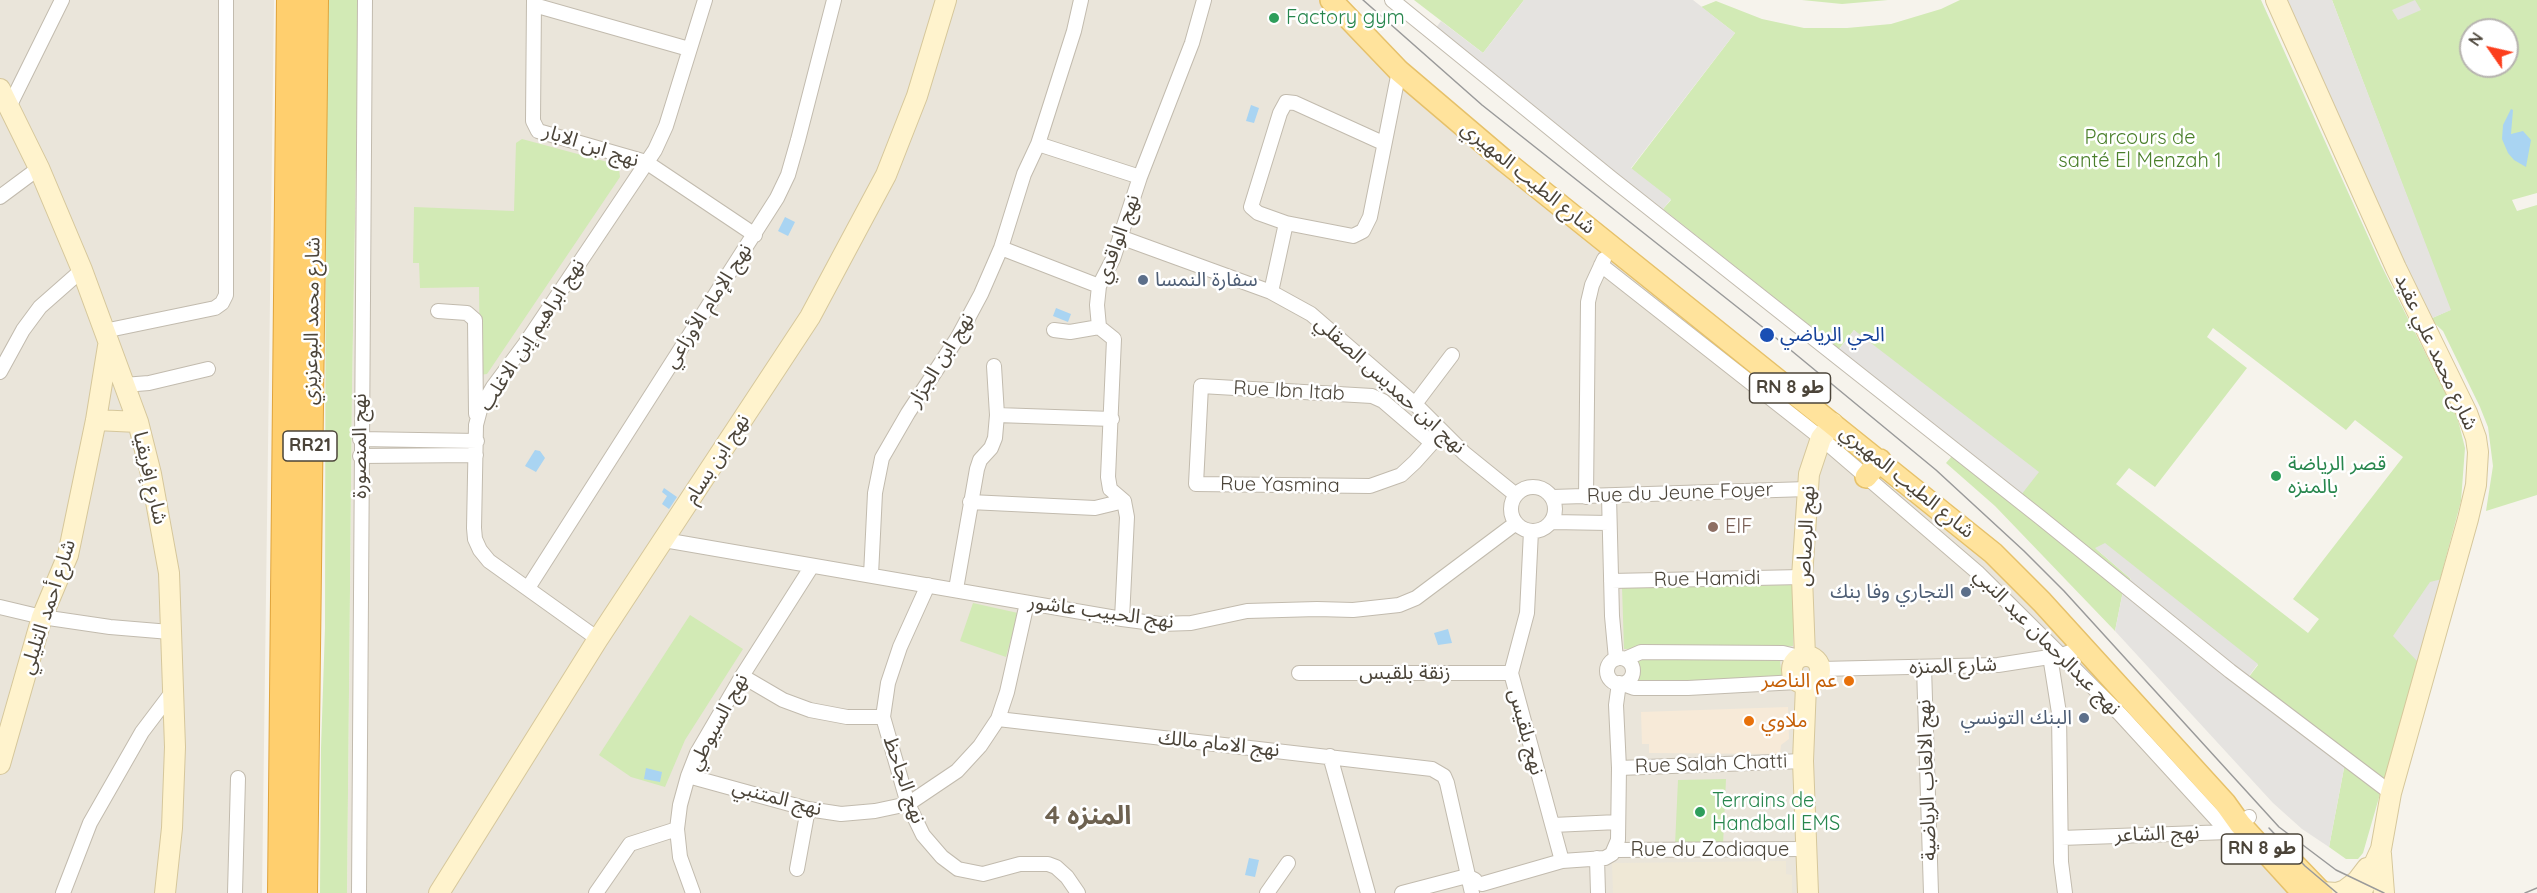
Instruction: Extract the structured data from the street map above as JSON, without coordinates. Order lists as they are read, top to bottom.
{
  "streets": {
    "highway": ["شارع محمد البوعزيزي", "RR21"],
    "main road": ["شارع الطيب المهيري", "RN 8 طو"],
    "street": [
      "نهج ابن الابار",
      "نهج الواقدي",
      "نهج الإمام الأوزاعي",
      "نهج ابراهيم إبن الاغلب",
      "شارع محمد علي عقيد",
      "نهج ابن الجزار",
      "نهج ابن حمديس الصقلي",
      "Rue Ibn Itab",
      "نهج المنصورة",
      "نهج ابن بسام",
      "شارع إفريقيا",
      "Rue Yasmina",
      "Rue du Jeune Foyer",
      "نهج الرصاص",
      "Rue Hamidi",
      "شارع أحمد التليلي",
      "نهج الحبيب عاشور",
      "نهج عبدالرحمان عبد النبي",
      "شارع المنزه",
      "زنقة بلقيس",
      "نهج السيوطي",
      "نهج بلقيس",
      "نهج الامام مالك",
      "Rue Salah Chatti",
      "نهج الجاحظ",
      "نهج الالعاب الرياضية",
      "نهج المتنبي",
      "نهج الشاعر",
      "Rue du Zodiaque"
    ]
  },
  "crossings": [
    ["نهج ابن الابار", "نهج الإمام الأوزاعي"],
    ["نهج ابن الابار", "نهج ابراهيم إبن الاغلب"],
    ["شارع الطيب المهيري", "نهج الرصاص"],
    ["شارع الطيب المهيري", "نهج عبدالرحمان عبد النبي"],
    ["شارع الطيب المهيري", "شارع المنزه"],
    ["شارع الطيب المهيري", "نهج الشاعر"],
    ["نهج الواقدي", "نهج ابن حمديس الصقلي"],
    ["نهج الإمام الأوزاعي", "نهج ابراهيم إبن الاغلب"],
    ["نهج ابراهيم إبن الاغلب", "نهج ابن بسام"],
    ["نهج ابن الجزار", "نهج الحبيب عاشور"],
    ["نهج ابن حمديس الصقلي", "Rue Yasmina"],
    ["نهج ابن حمديس الصقلي", "Rue du Jeune Foyer"],
    ["نهج ابن حمديس الصقلي", "نهج الحبيب عاشور"],
    ["نهج ابن حمديس الصقلي", "نهج بلقيس"],
    ["Rue Ibn Itab", "Rue Yasmina"],
    ["نهج ابن بسام", "نهج الحبيب عاشور"],
    ["شارع إفريقيا", "شارع أحمد التليلي"],
    ["Rue du Jeune Foyer", "نهج الرصاص"],
    ["Rue du Jeune Foyer", "نهج الحبيب عاشور"],
    ["Rue du Jeune Foyer", "نهج بلقيس"],
    ["نهج الرصاص", "Rue Hamidi"],
    ["نهج الرصاص", "نهج عبدالرحمان عبد النبي"],
    ["نهج الرصاص", "شارع المنزه"],
    ["نهج الرصاص", "Rue Salah Chatti"],
    ["نهج الرصاص", "Rue du Zodiaque"],
    ["نهج الحبيب عاشور", "نهج السيوطي"],
    ["نهج الحبيب عاشور", "نهج بلقيس"],
    ["نهج الحبيب عاشور", "نهج الجاحظ"],
    ["نهج الحبيب عاشور", "نهج المتنبي"],
    ["نهج عبدالرحمان عبد النبي", "شارع المنزه"],
    ["نهج عبدالرحمان عبد النبي", "نهج الشاعر"],
    ["شارع المنزه", "نهج الالعاب الرياضية"],
    ["زنقة بلقيس", "نهج بلقيس"],
    ["نهج السيوطي", "نهج المتنبي"],
    ["نهج بلقيس", "Rue du Zodiaque"],
    ["نهج الامام مالك", "نهج المتنبي"],
    ["Rue Salah Chatti", "Rue du Zodiaque"],
    ["نهج الجاحظ", "نهج المتنبي"]
  ],
  "districts": ["المنزه 4"],
  "parks": ["Parcours de santé El Menzah 1"],
  "places": [
    "Factory gym",
    "سفارة النمسا",
    "الحي الرياضي",
    "قصر الرياضة بالمنزه",
    "EIF",
    "التجاري وفا بنك",
    "عم الناصر",
    "البنك التونسي",
    "ملاوي",
    "Terrains de Handball EMS"
  ],
  "north": "top left"
}
